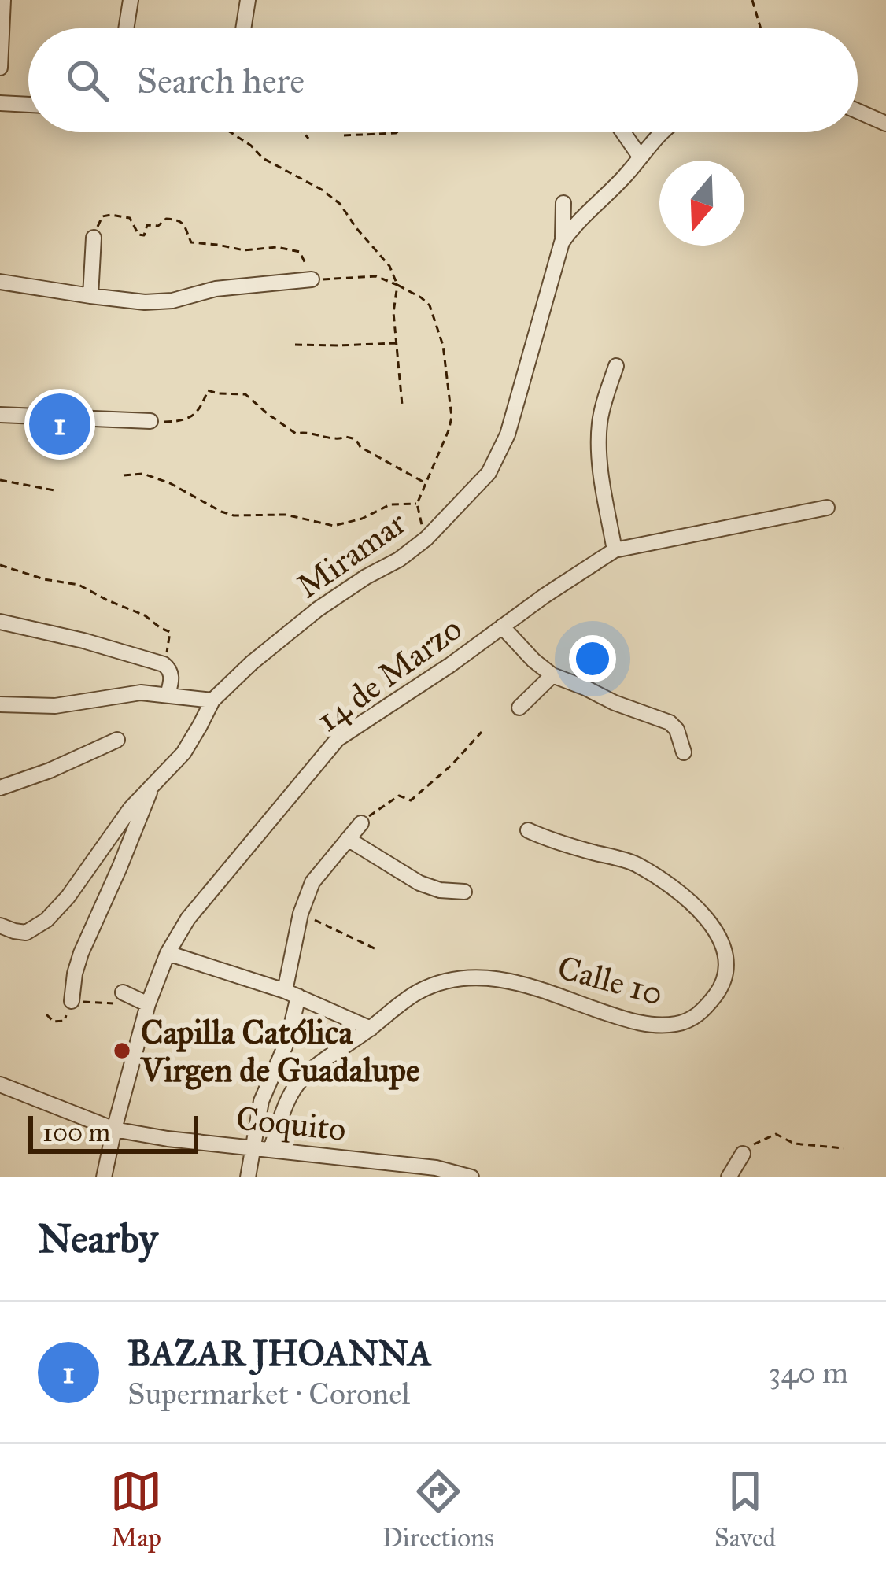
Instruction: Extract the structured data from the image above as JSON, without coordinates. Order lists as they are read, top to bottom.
{
  "streets": {
    "street": [
      "Miramar",
      "14 de Marzo",
      "Calle 10",
      "Coquito"
    ]
  },
  "crossings": [
    ["14 de Marzo", "Coquito"],
    ["Calle 10", "Coquito"]
  ],
  "places": ["Capilla Católica Virgen de Guadalupe"],
  "scale_bar": "100 m",
  "north": "bottom",
  "page": {
    "search": "Search here",
    "pins": "1",
    "scale": "100 m",
    "heading": "Nearby",
    "list": [
      {
        "mark": "1",
        "name": "BAZAR JHOANNA",
        "note": "Supermarket · Coronel",
        "value": "340 m"
      }
    ],
    "nav": ["Map", "Directions", "Saved"]
  }
}
